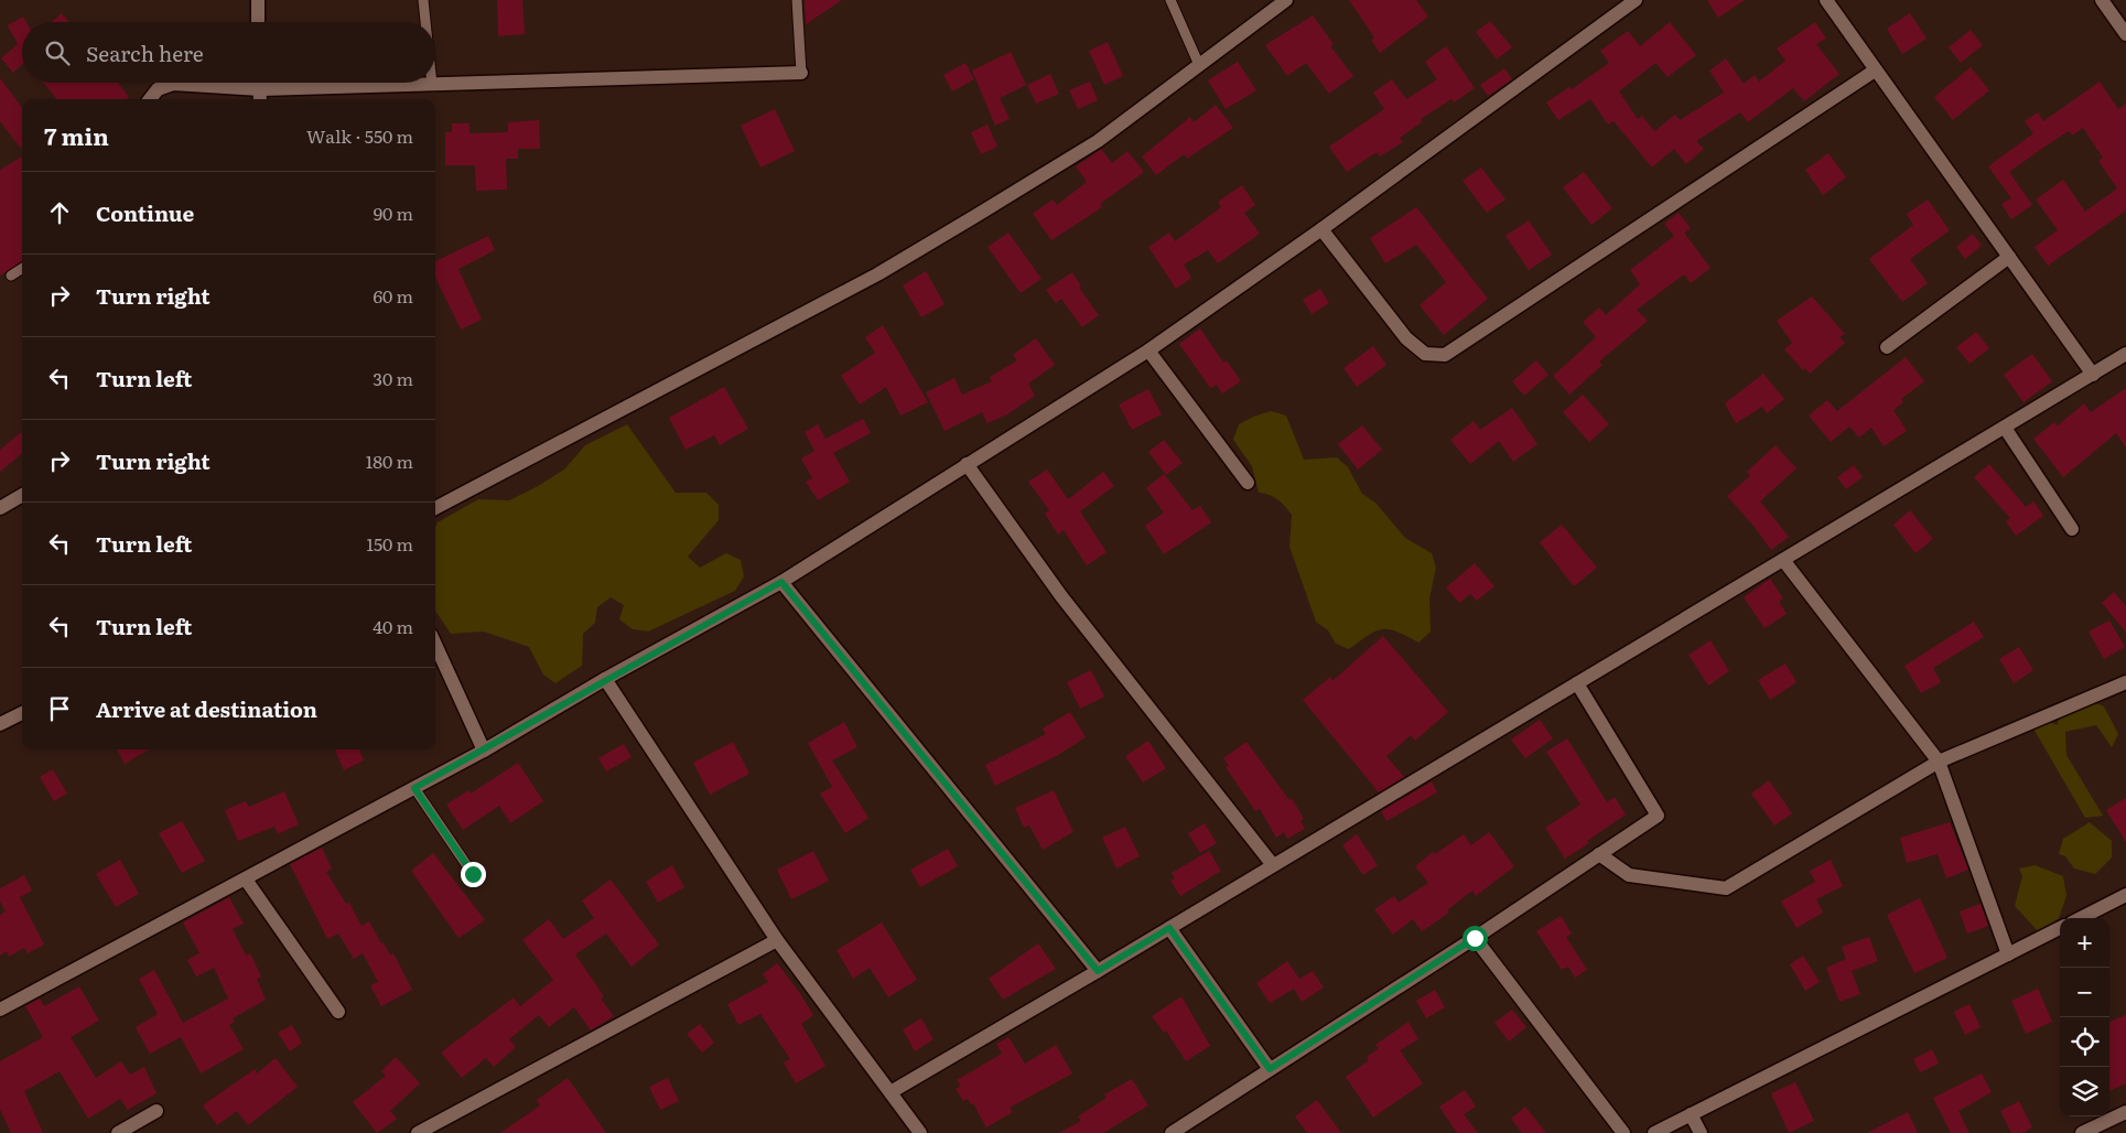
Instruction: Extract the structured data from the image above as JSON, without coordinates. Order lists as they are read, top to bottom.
{
  "page": {
    "search": "Search here",
    "heading": ["7 min", "Walk · 550 m"],
    "list": [
      ["Continue", "90 m"],
      ["Turn right", "60 m"],
      ["Turn left", "30 m"],
      ["Turn right", "180 m"],
      ["Turn left", "150 m"],
      ["Turn left", "40 m"],
      "Arrive at destination"
    ],
    "map_buttons": ["+", "−"]
  }
}
